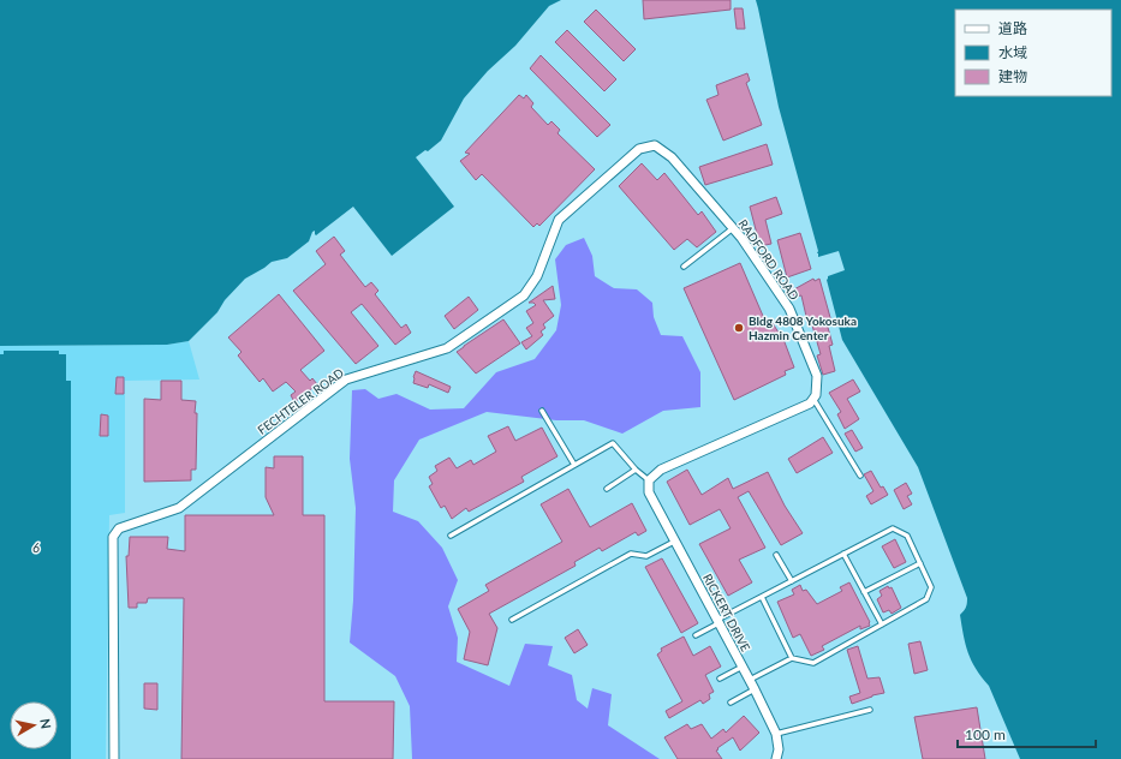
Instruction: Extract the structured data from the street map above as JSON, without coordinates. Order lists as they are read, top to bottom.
{
  "streets": {
    "street": ["RADFORD ROAD", "FECHTELER ROAD", "RICKERT DRIVE"]
  },
  "crossings": [
    ["RADFORD ROAD", "FECHTELER ROAD"]
  ],
  "water": ["6"],
  "places": ["Bldg 4808 Yokosuka Hazmin Center"],
  "legend": ["道路", "水域", "建物"],
  "scale_bar": "100 m",
  "north": "right"
}
